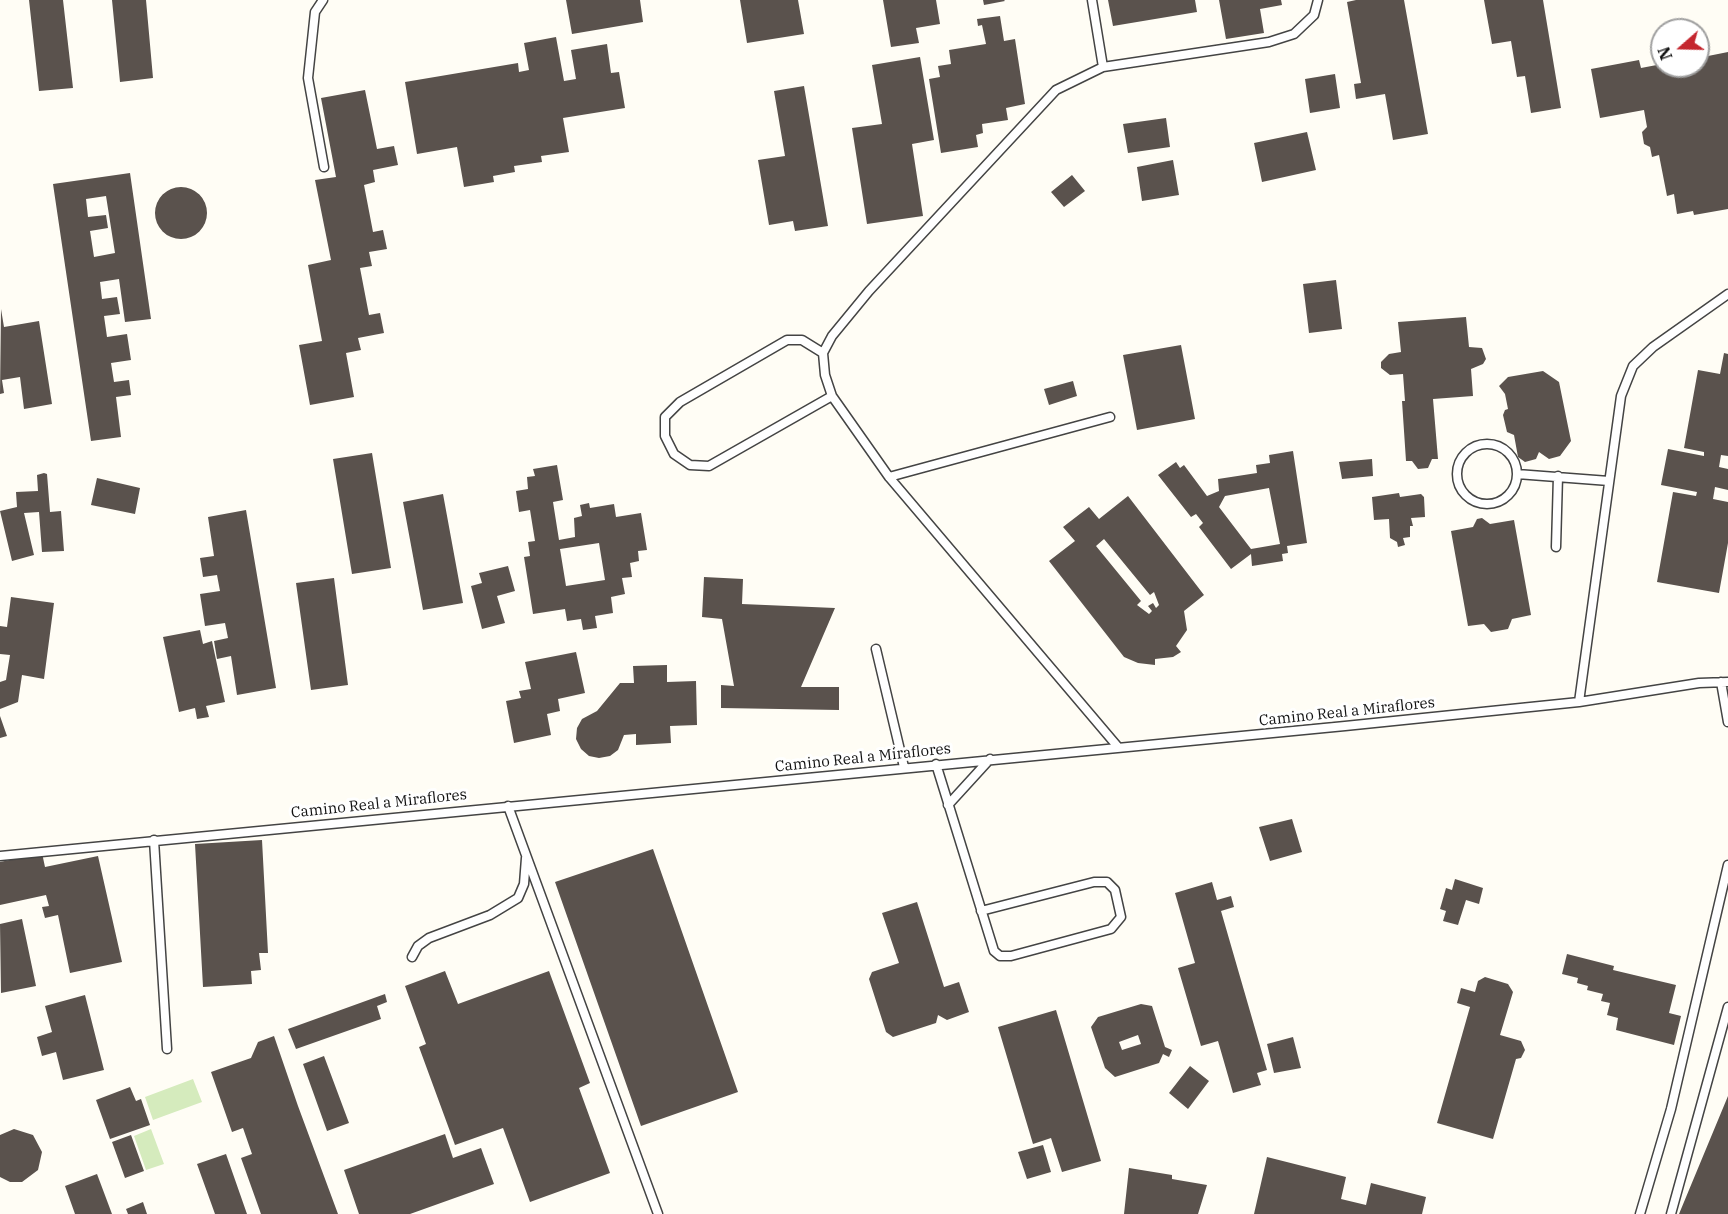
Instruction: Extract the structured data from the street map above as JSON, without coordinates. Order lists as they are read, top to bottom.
{
  "streets": {
    "lane": ["Camino Real a Miraflores"]
  },
  "north": "left"
}
